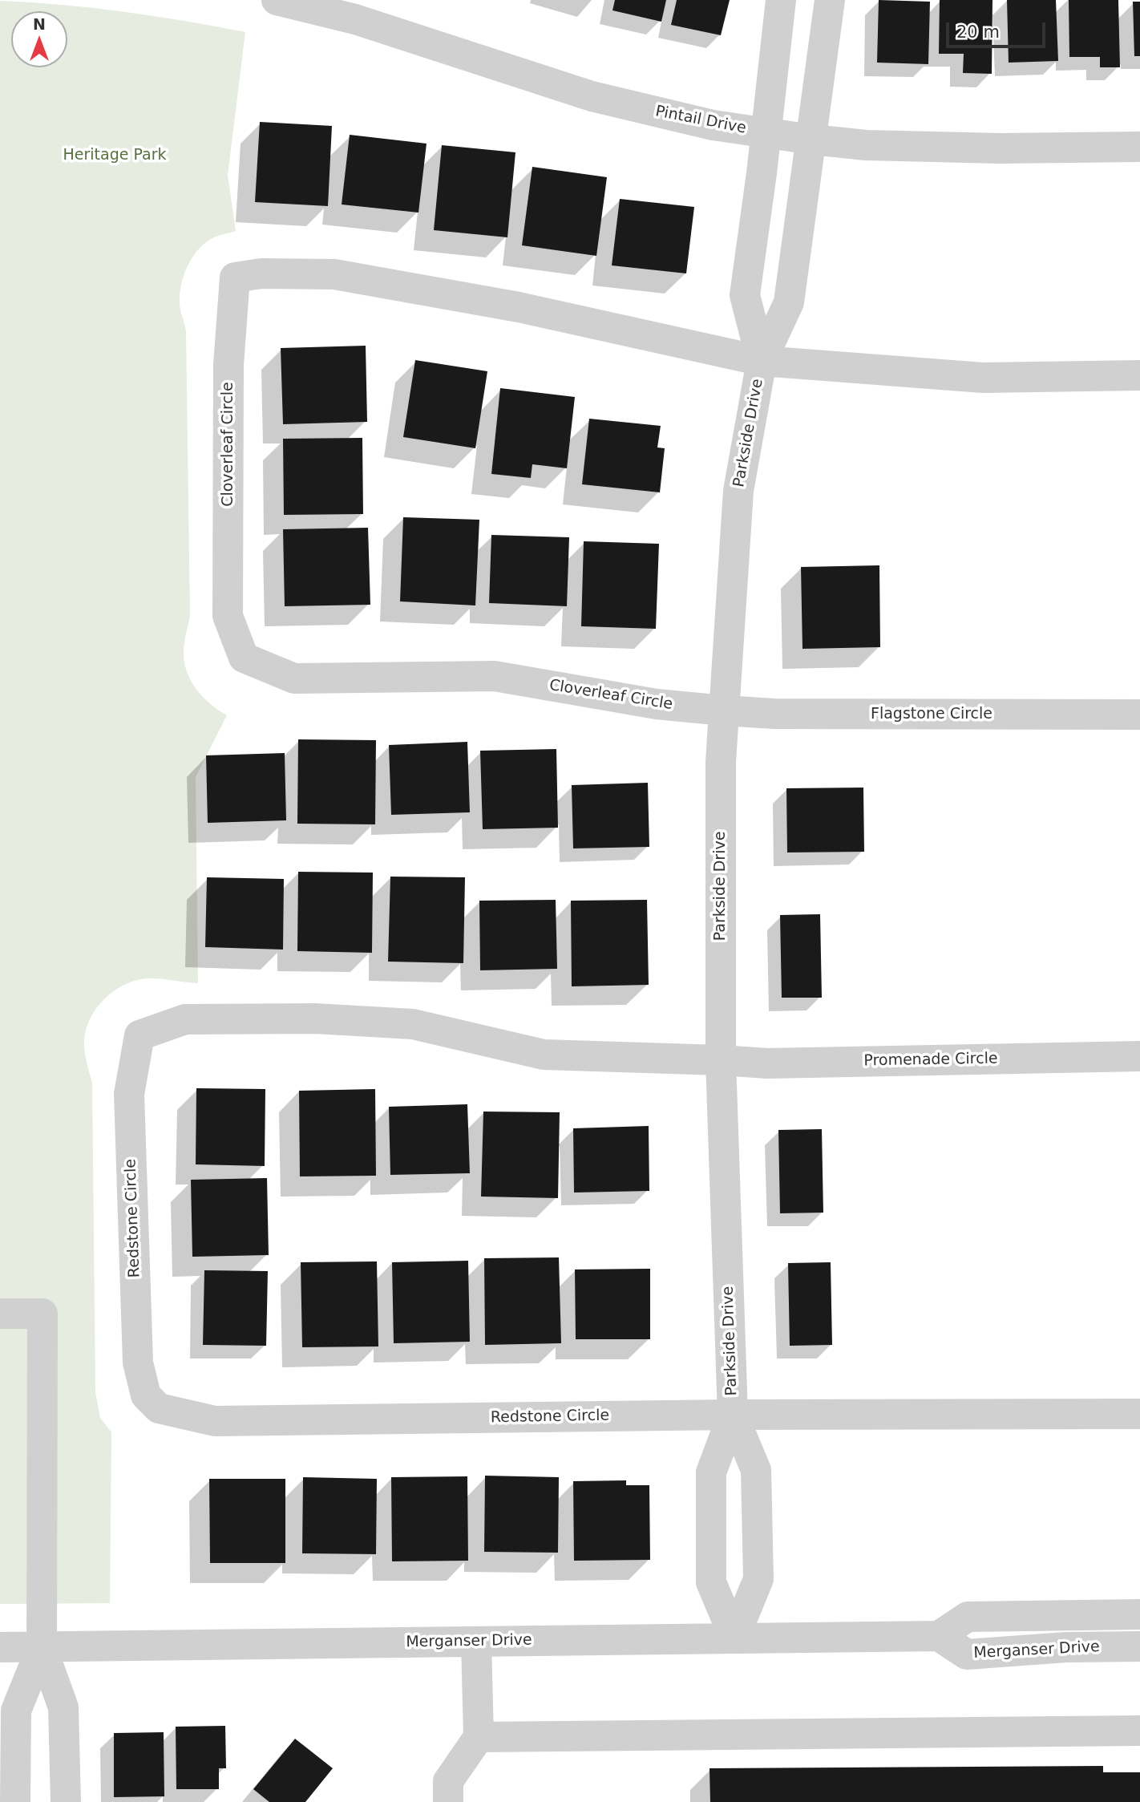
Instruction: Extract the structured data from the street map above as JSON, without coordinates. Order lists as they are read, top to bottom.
{
  "streets": {
    "street": [
      "Pintail Drive",
      "Parkside Drive",
      "Cloverleaf Circle",
      "Flagstone Circle",
      "Promenade Circle",
      "Redstone Circle",
      "Merganser Drive"
    ]
  },
  "crossings": [
    ["Pintail Drive", "Parkside Drive"],
    ["Parkside Drive", "Cloverleaf Circle"],
    ["Parkside Drive", "Flagstone Circle"],
    ["Parkside Drive", "Promenade Circle"],
    ["Parkside Drive", "Redstone Circle"],
    ["Parkside Drive", "Merganser Drive"],
    ["Cloverleaf Circle", "Flagstone Circle"],
    ["Promenade Circle", "Redstone Circle"]
  ],
  "parks": ["Heritage Park"],
  "scale_bar": "20 m",
  "north": "top"
}
